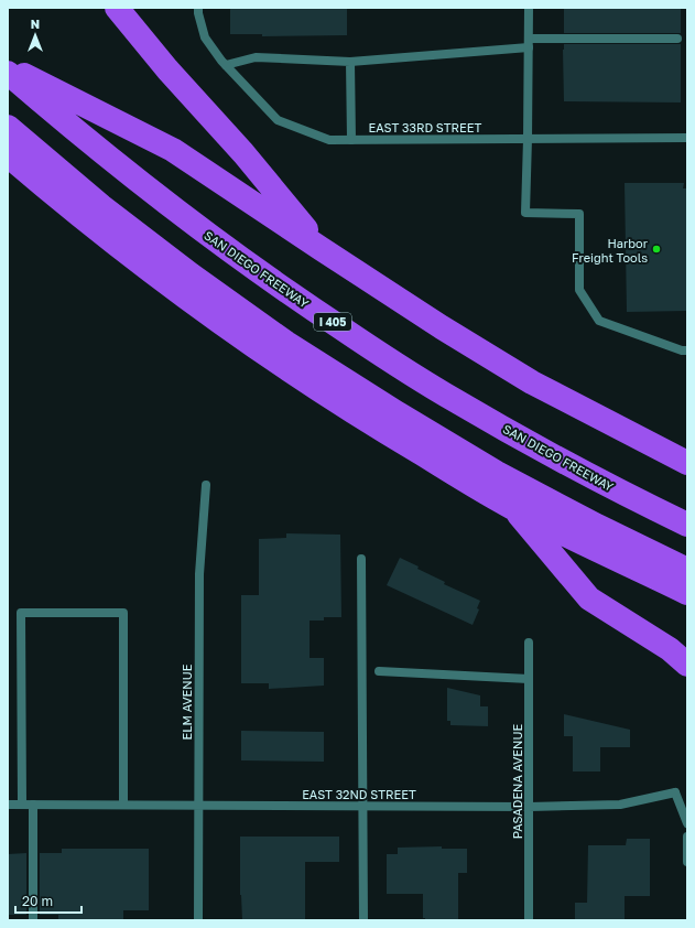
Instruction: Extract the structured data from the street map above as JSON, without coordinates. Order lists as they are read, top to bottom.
{
  "streets": {
    "highway": ["SAN DIEGO FREEWAY", "I 405"],
    "street": [
      "EAST 33RD STREET",
      "ELM AVENUE",
      "PASADENA AVENUE",
      "EAST 32ND STREET"
    ]
  },
  "crossings": [
    ["ELM AVENUE", "EAST 32ND STREET"],
    ["PASADENA AVENUE", "EAST 32ND STREET"]
  ],
  "places": ["Harbor Freight Tools"],
  "scale_bar": "20 m",
  "north": "top"
}
